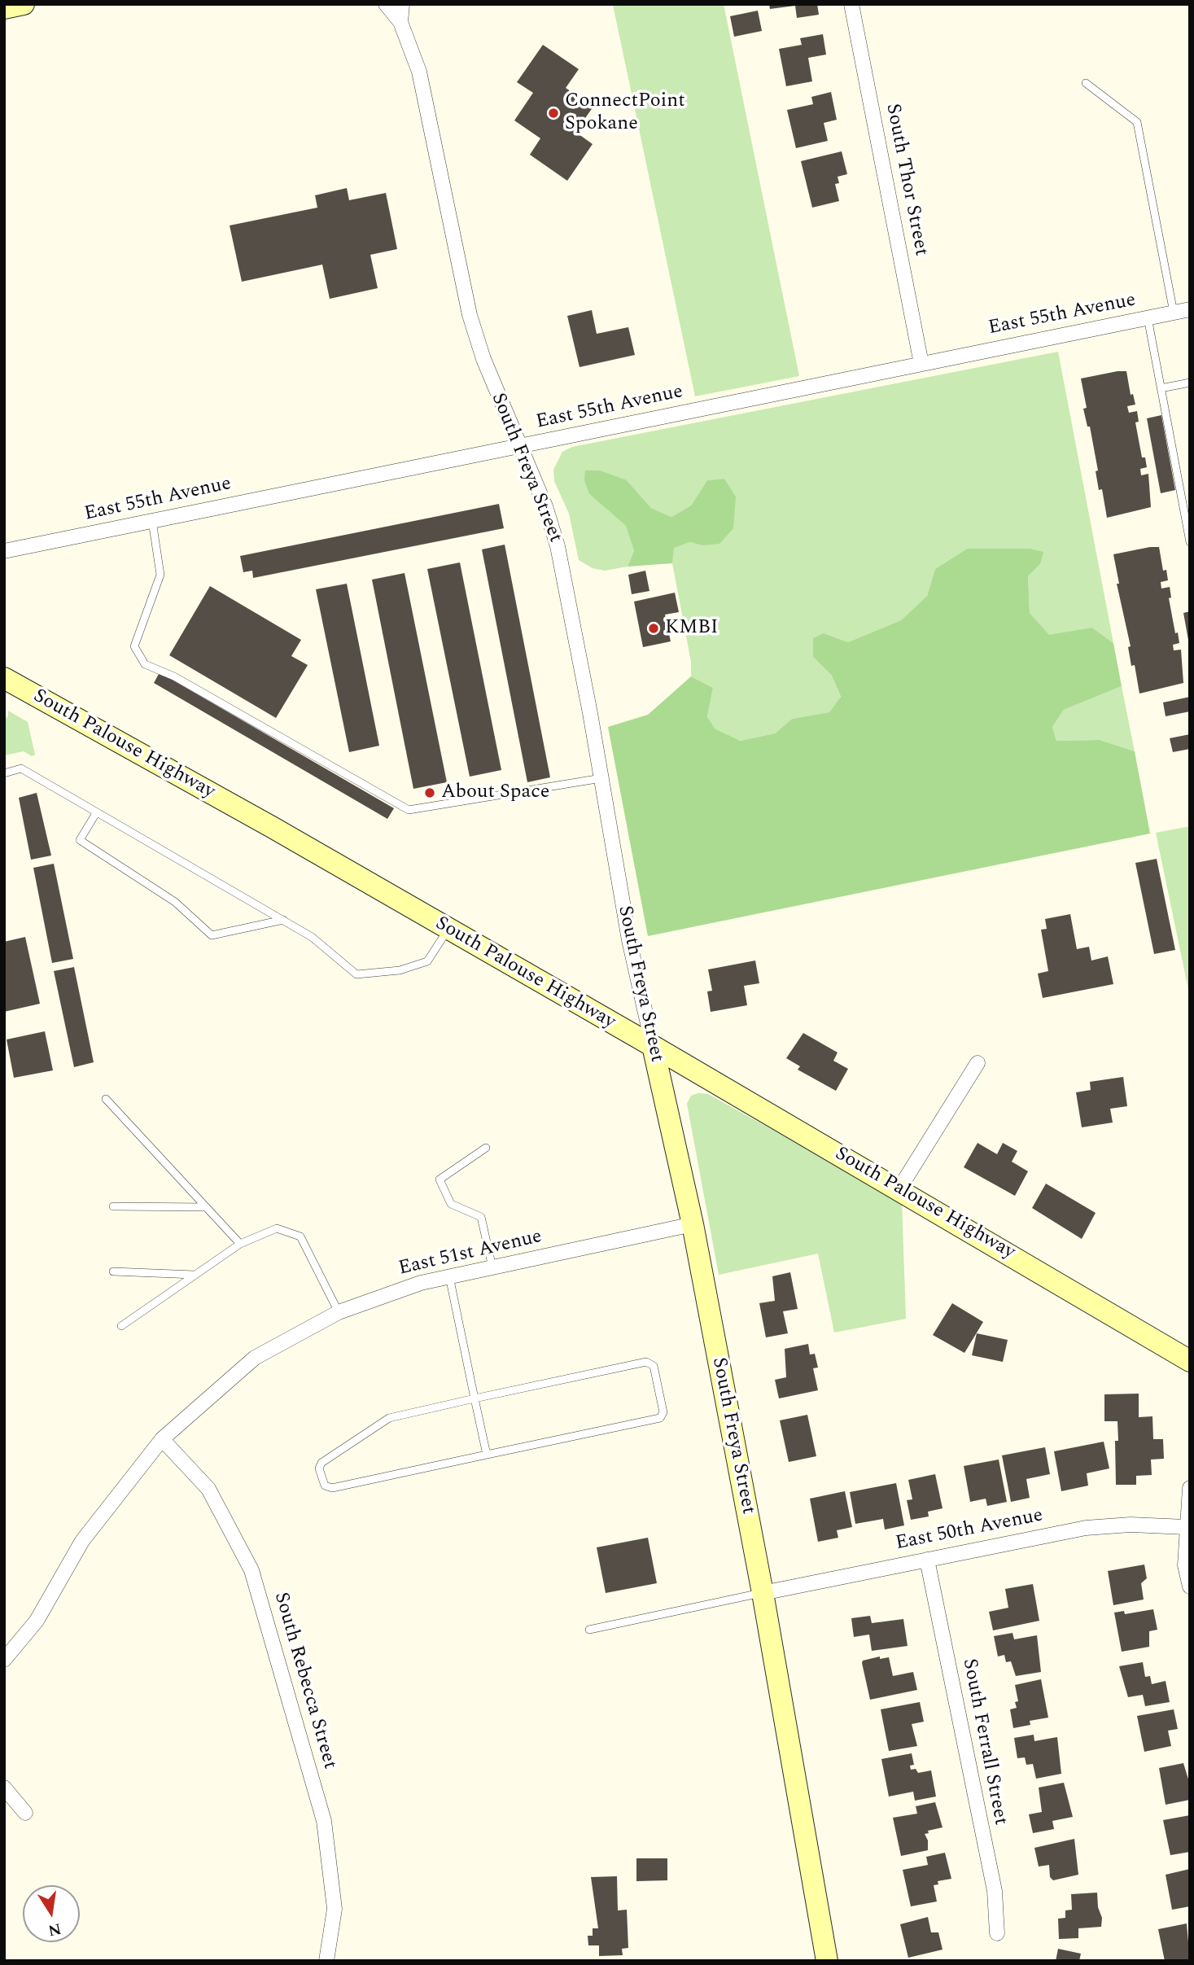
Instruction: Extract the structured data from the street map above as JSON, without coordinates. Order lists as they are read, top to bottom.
{
  "streets": {
    "main road": ["South Freya Street", "South Palouse Highway"],
    "street": [
      "South Thor Street",
      "East 55th Avenue",
      "East 51st Avenue",
      "East 50th Avenue",
      "South Rebecca Street",
      "South Ferrall Street"
    ]
  },
  "crossings": [
    ["South Thor Street", "East 55th Avenue"],
    ["East 55th Avenue", "South Freya Street"],
    ["South Freya Street", "South Palouse Highway"],
    ["South Freya Street", "East 51st Avenue"],
    ["South Freya Street", "East 50th Avenue"],
    ["East 51st Avenue", "South Rebecca Street"],
    ["East 50th Avenue", "South Ferrall Street"]
  ],
  "places": ["ConnectPoint Spokane", "KMBI", "About Space"],
  "north": "bottom"
}
